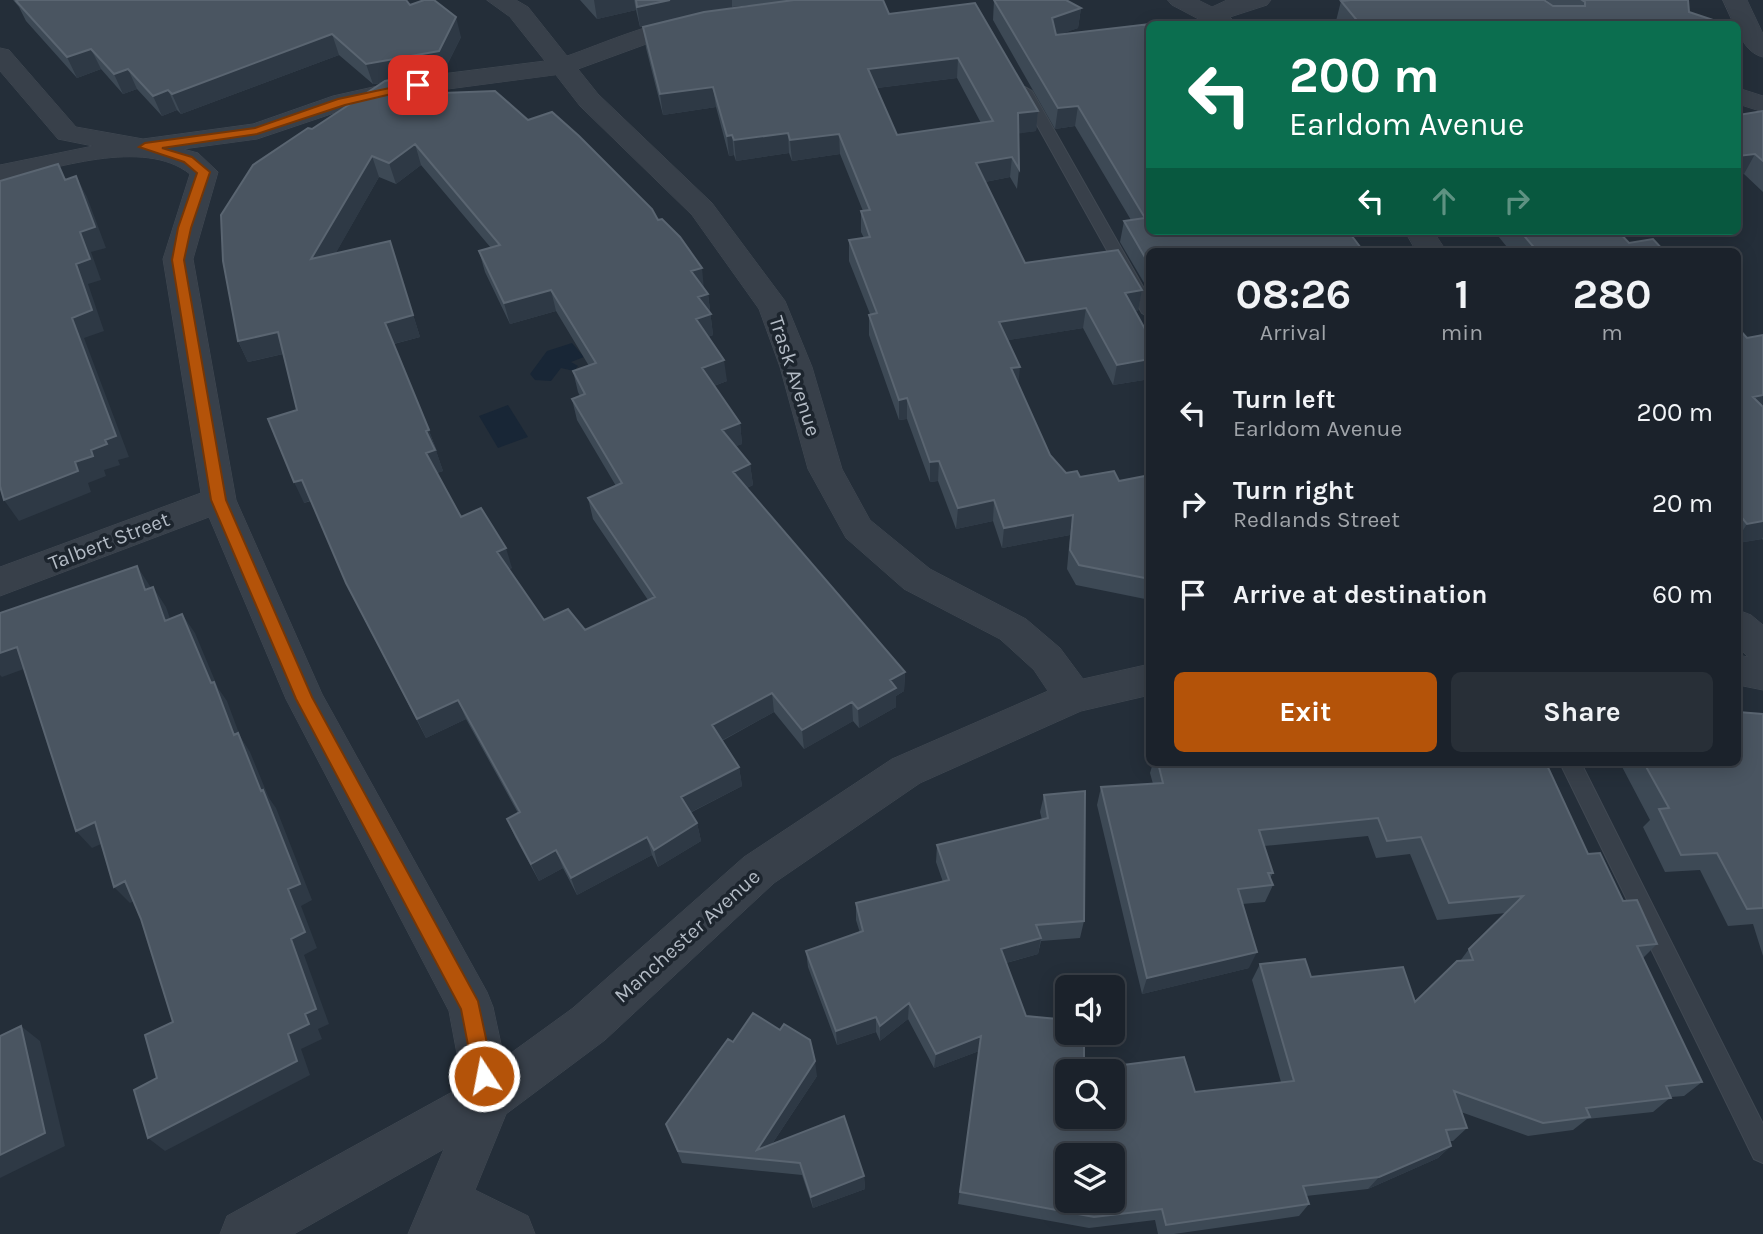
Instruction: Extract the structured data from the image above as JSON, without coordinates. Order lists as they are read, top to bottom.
{
  "streets": {
    "street": ["Trask Avenue", "Talbert Street", "Manchester Avenue"]
  },
  "crossings": [
    ["Trask Avenue", "Manchester Avenue"]
  ],
  "page": {
    "turn": ["200 m", "Earldom Avenue"],
    "eta": [
      "08:26",
      "Arrival",
      "1",
      "min",
      "280",
      "m"
    ],
    "list": [
      {
        "name": "Turn left",
        "note": "Earldom Avenue",
        "value": "200 m"
      },
      {
        "name": "Turn right",
        "note": "Redlands Street",
        "value": "20 m"
      },
      {
        "name": "Arrive at destination",
        "value": "60 m"
      }
    ],
    "buttons": ["Exit", "Share"]
  }
}
